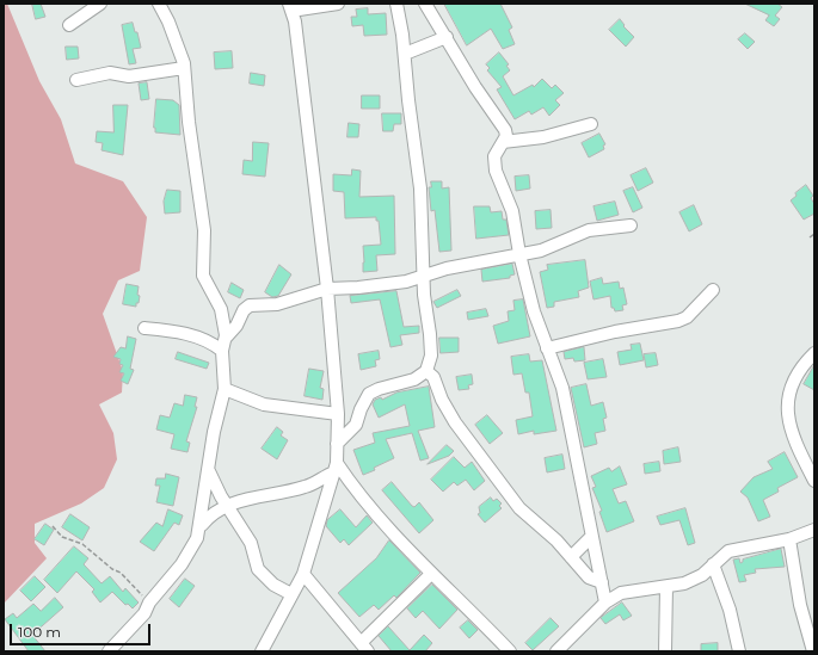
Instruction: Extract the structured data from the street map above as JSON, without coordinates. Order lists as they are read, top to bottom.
{
  "scale_bar": "100 m"
}
